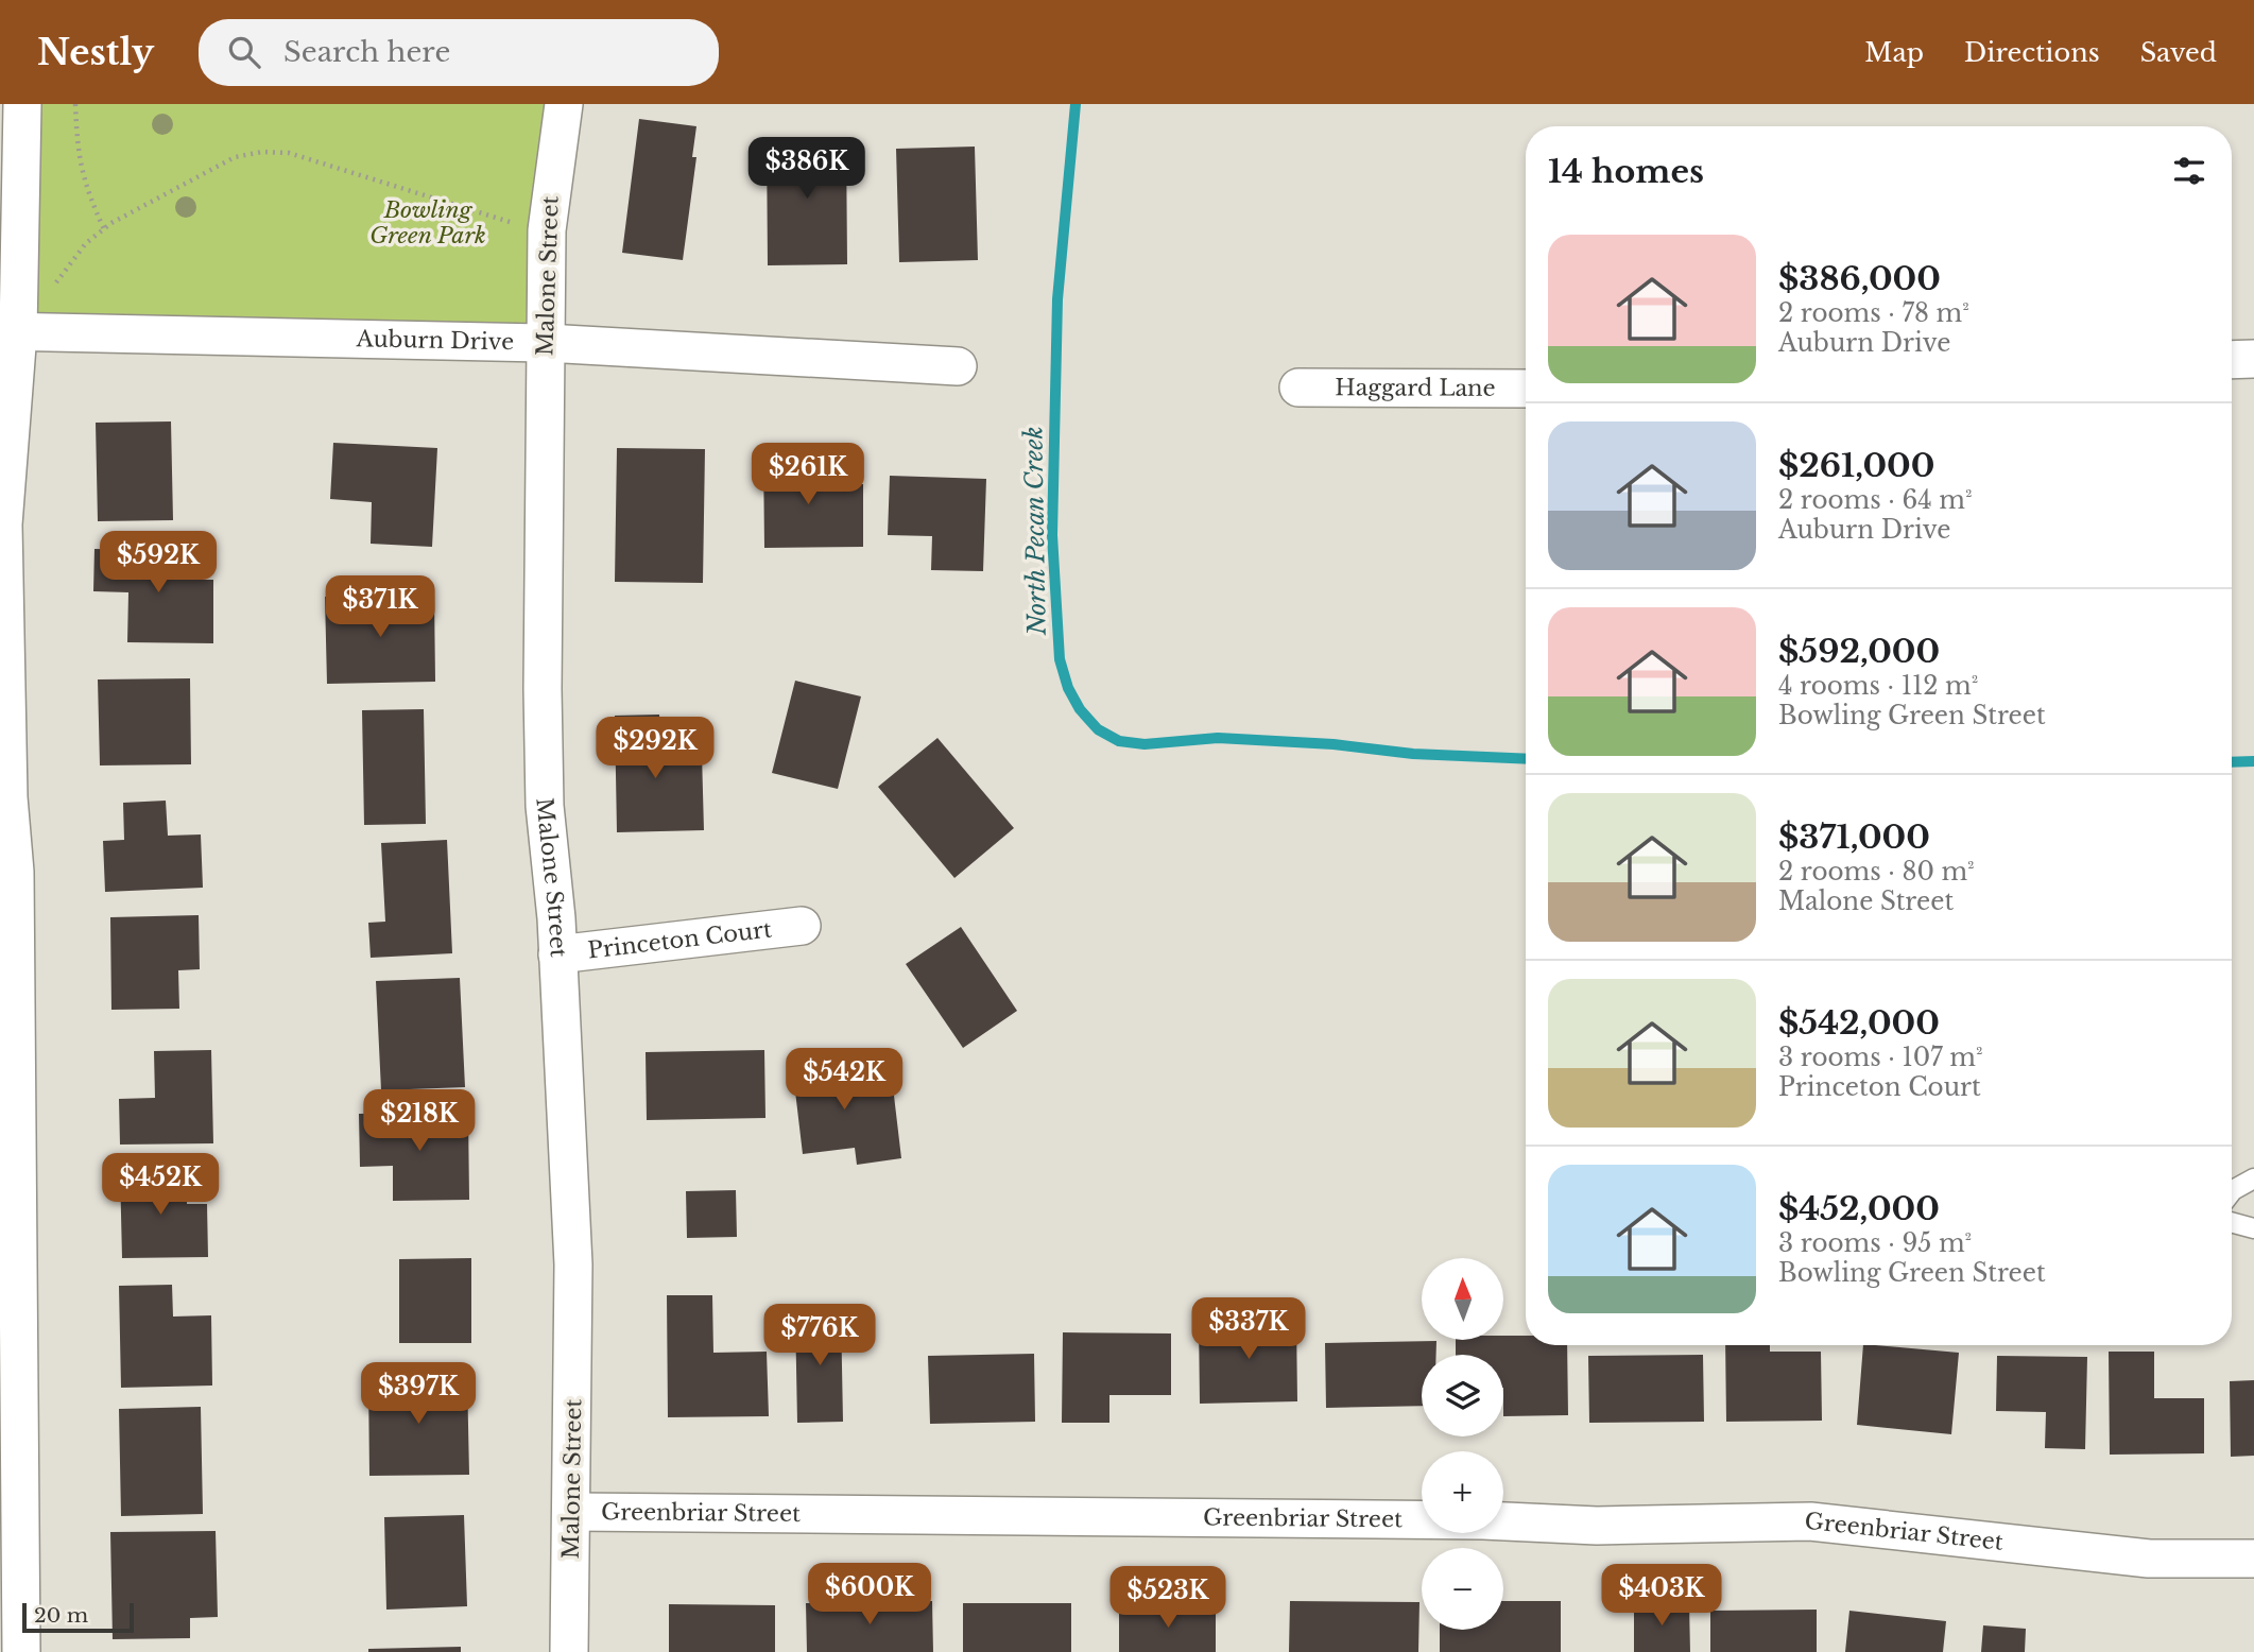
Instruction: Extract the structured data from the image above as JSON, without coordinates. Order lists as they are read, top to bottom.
{
  "streets": {
    "street": [
      "Malone Street",
      "Auburn Drive",
      "Haggard Lane",
      "Princeton Court",
      "Greenbriar Street"
    ]
  },
  "crossings": [
    ["Malone Street", "Auburn Drive"],
    ["Malone Street", "Princeton Court"],
    ["Malone Street", "Greenbriar Street"]
  ],
  "water": ["North Pecan Creek"],
  "parks": ["Bowling Green Park"],
  "scale_bar": "20 m",
  "north": "top",
  "page": {
    "header": "Nestly",
    "search": "Search here",
    "nav": ["Map", "Directions", "Saved"],
    "heading": "14 homes",
    "price": [
      "$386K",
      "$261K",
      "$592K",
      "$371K",
      "$292K",
      "$542K",
      "$218K",
      "$452K",
      "$337K",
      "$776K",
      "$397K",
      "$600K",
      "$403K",
      "$523K"
    ],
    "list": [
      {
        "name": "$386,000",
        "note": "2 rooms · 78 m² · Auburn Drive"
      },
      {
        "name": "$261,000",
        "note": "2 rooms · 64 m² · Auburn Drive"
      },
      {
        "name": "$592,000",
        "note": "4 rooms · 112 m² · Bowling Green Street"
      },
      {
        "name": "$371,000",
        "note": "2 rooms · 80 m² · Malone Street"
      },
      {
        "name": "$542,000",
        "note": "3 rooms · 107 m² · Princeton Court"
      },
      {
        "name": "$452,000",
        "note": "3 rooms · 95 m² · Bowling Green Street"
      }
    ],
    "map_buttons": ["+", "−"],
    "scale": "20 m"
  }
}
